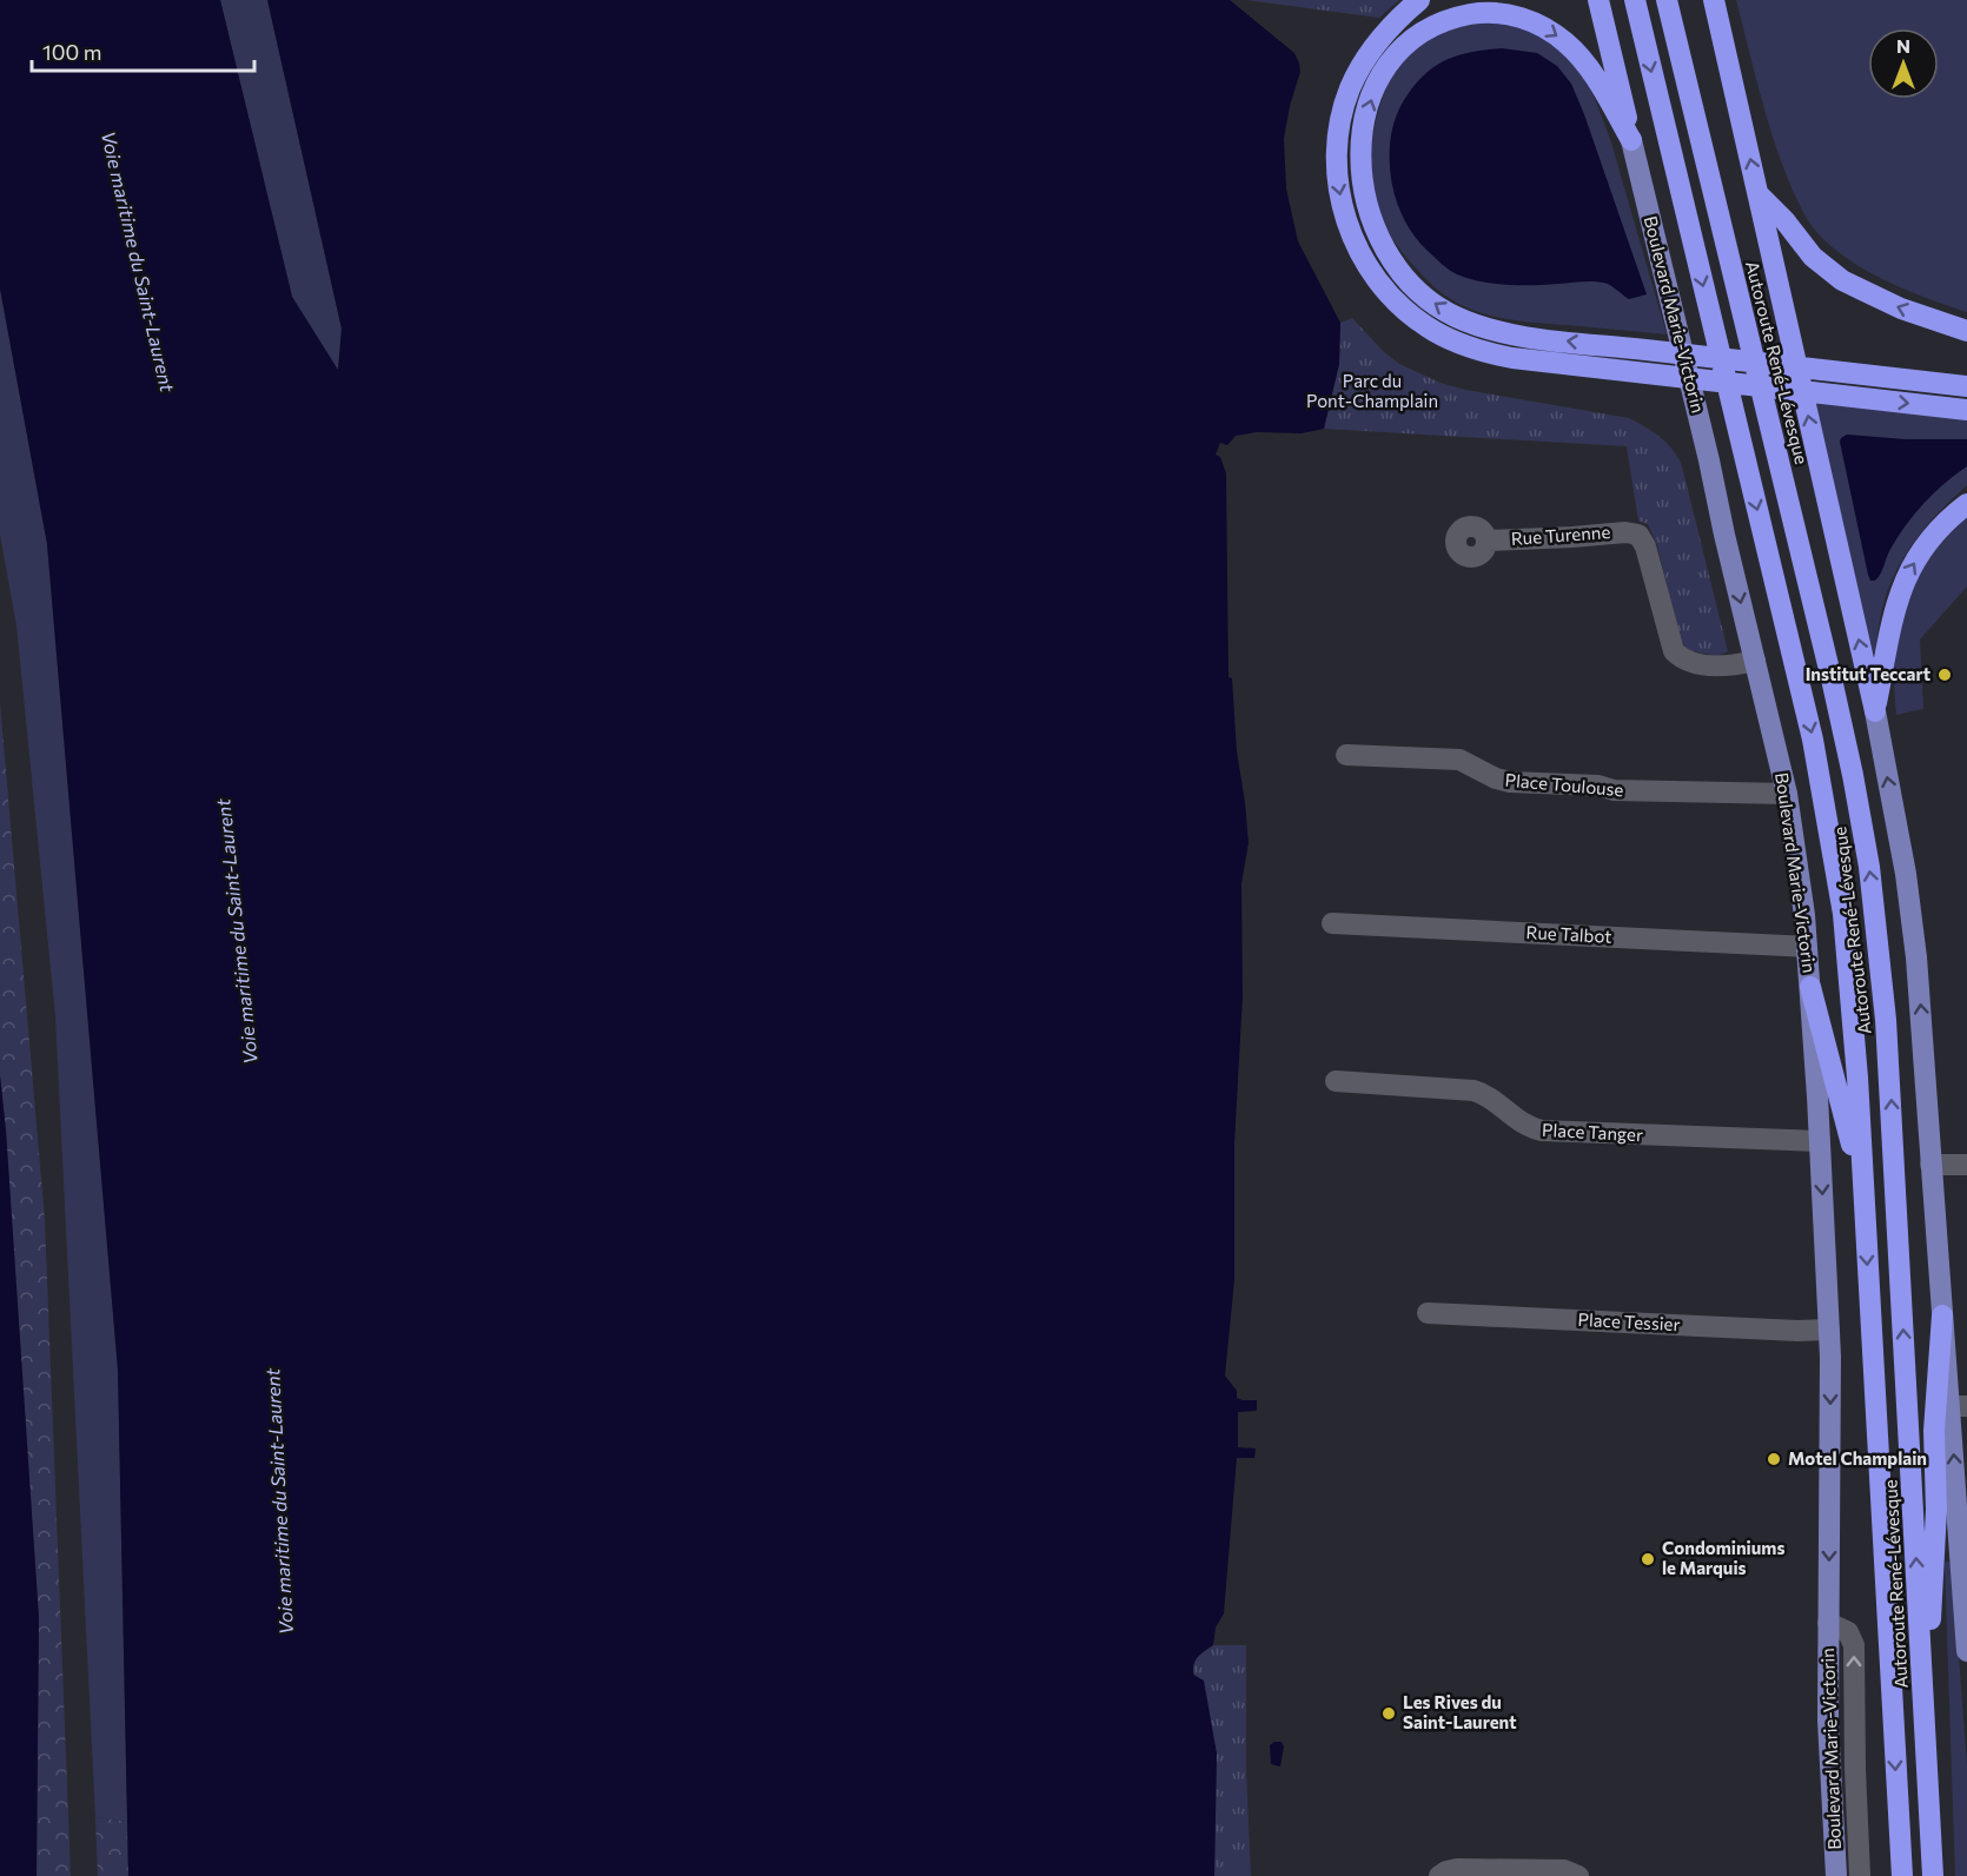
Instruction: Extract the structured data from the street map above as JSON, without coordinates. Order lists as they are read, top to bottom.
{
  "streets": {
    "highway": ["Autoroute René-Lévesque"],
    "main road": ["Boulevard Marie-Victorin"],
    "street": [
      "Rue Turenne",
      "Place Toulouse",
      "Rue Talbot",
      "Place Tanger",
      "Place Tessier"
    ]
  },
  "crossings": [
    ["Boulevard Marie-Victorin", "Rue Turenne"],
    ["Boulevard Marie-Victorin", "Place Toulouse"],
    ["Boulevard Marie-Victorin", "Rue Talbot"],
    ["Boulevard Marie-Victorin", "Place Tanger"],
    ["Boulevard Marie-Victorin", "Place Tessier"]
  ],
  "water": ["Voie maritime du Saint-Laurent"],
  "parks": ["Parc du Pont-Champlain"],
  "places": [
    "Institut Teccart",
    "Motel Champlain",
    "Condominiums le Marquis",
    "Les Rives du Saint-Laurent"
  ],
  "scale_bar": "100 m",
  "north": "top"
}
